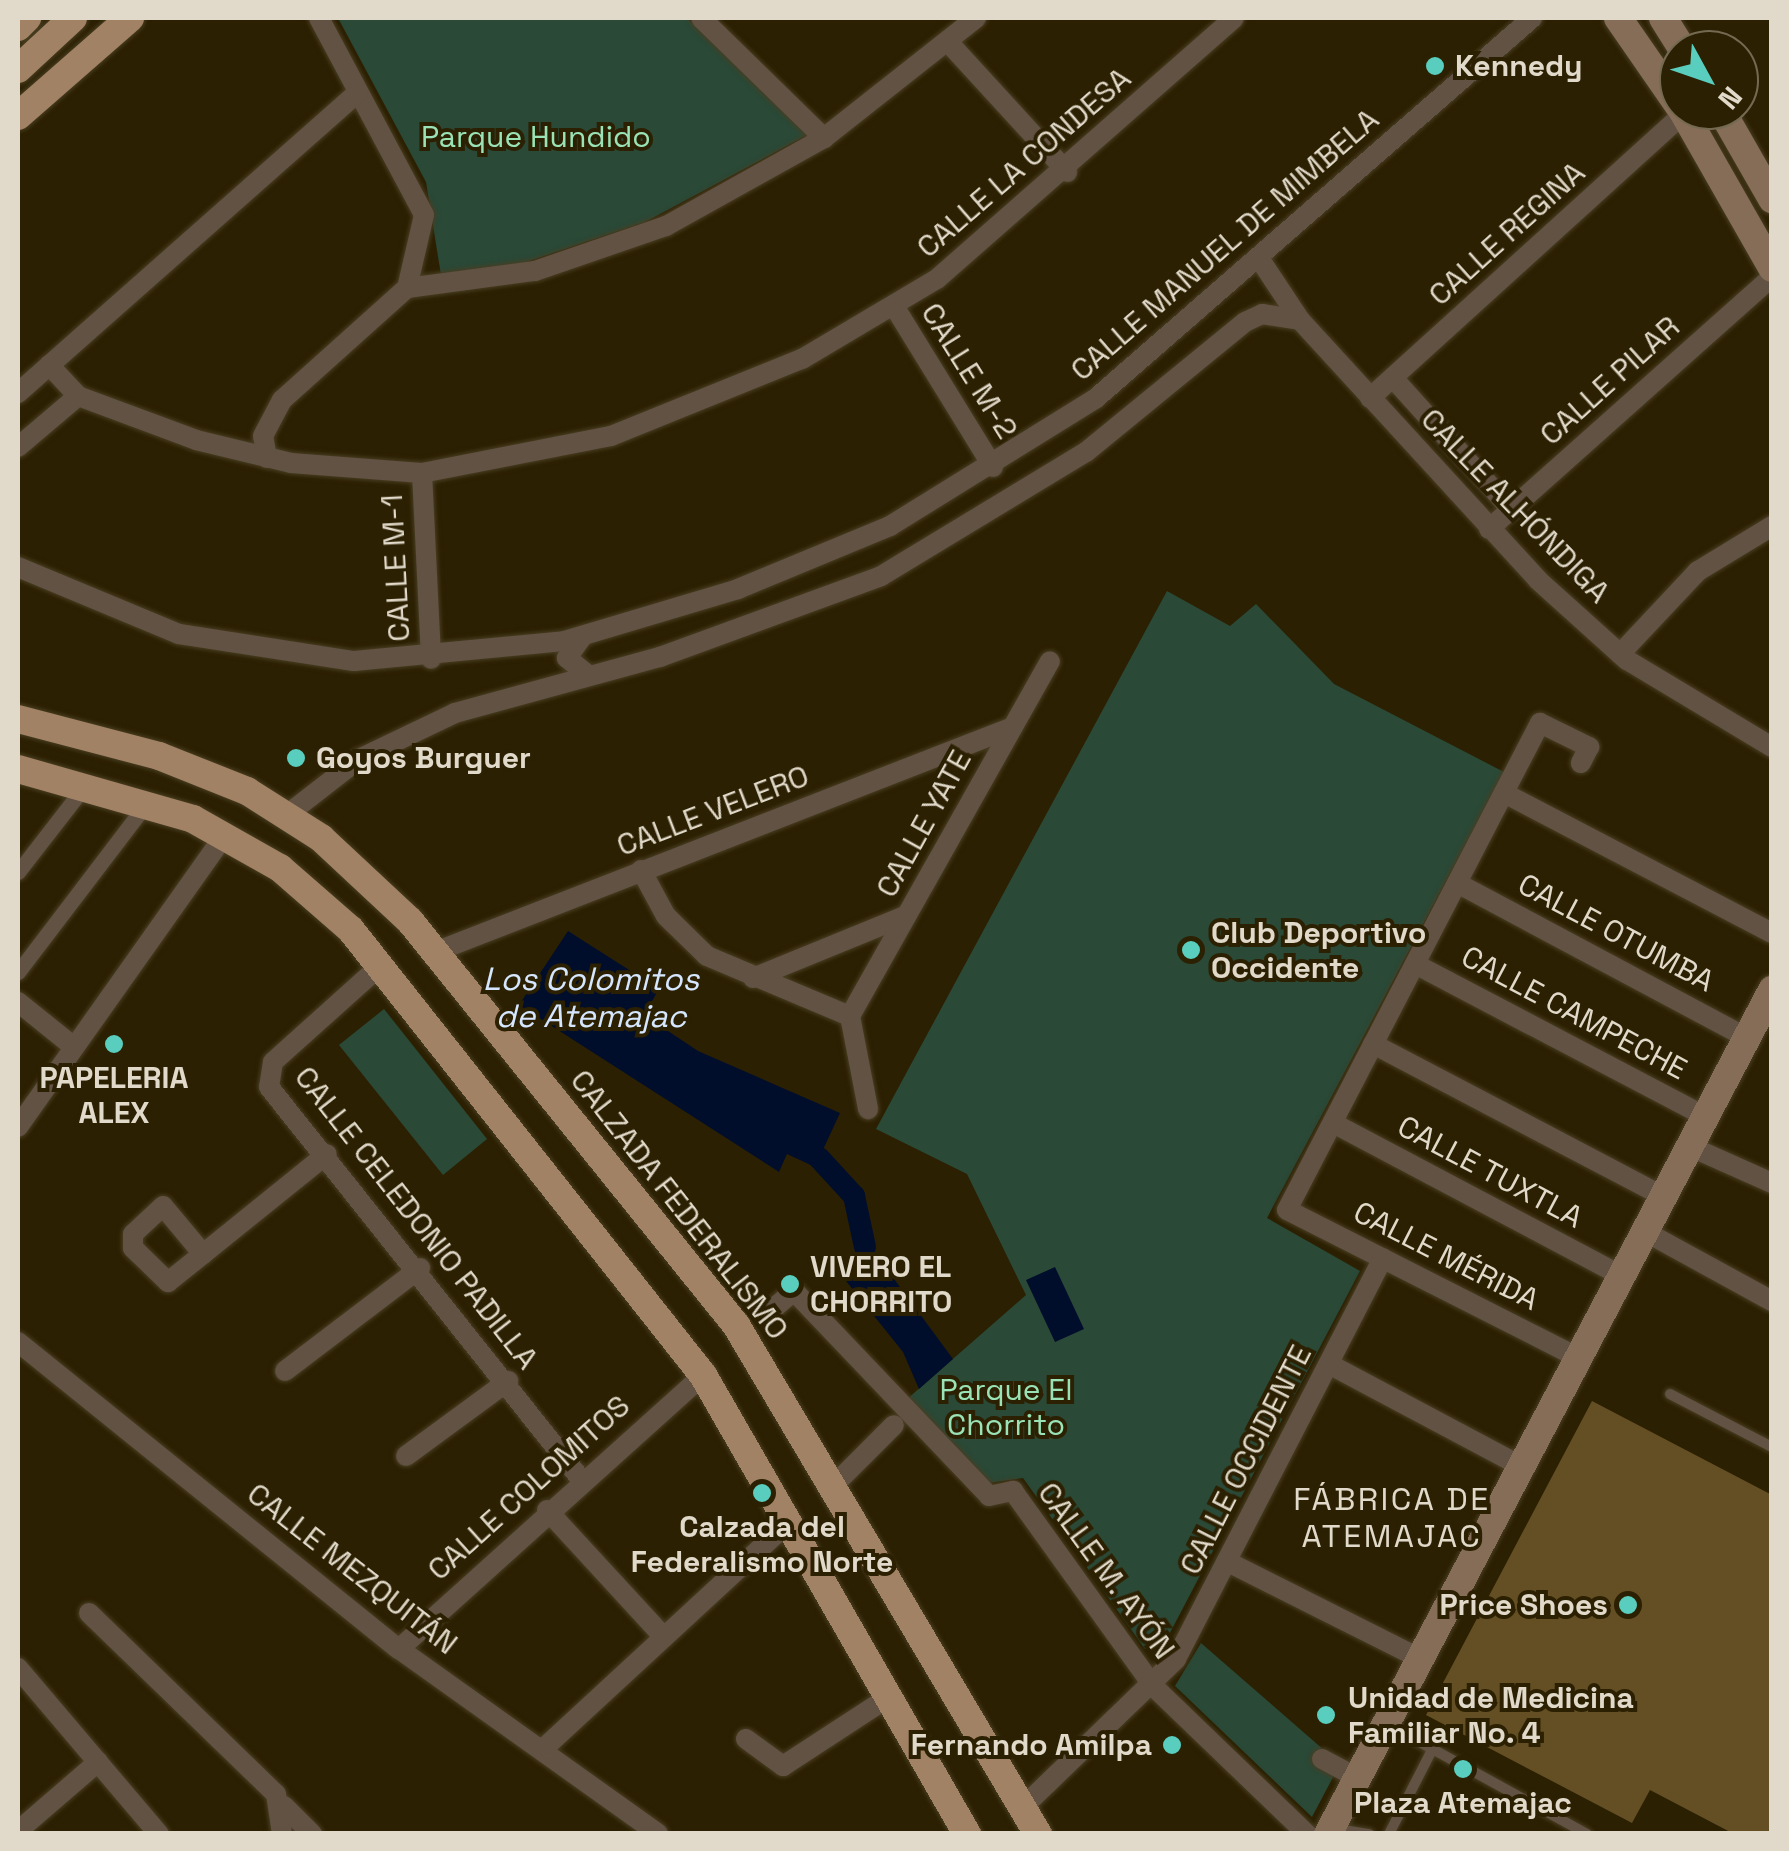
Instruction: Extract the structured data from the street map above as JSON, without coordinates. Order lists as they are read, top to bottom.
{
  "streets": {
    "main road": ["CALZADA FEDERALISMO"],
    "street": [
      "CALLE LA CONDESA",
      "CALLE REGINA",
      "CALLE MANUEL DE MIMBELA",
      "CALLE M-2",
      "CALLE PILAR",
      "CALLE ALHÓNDIGA",
      "CALLE M-1",
      "CALLE VELERO",
      "CALLE YATE",
      "CALLE OTUMBA",
      "CALLE CAMPECHE",
      "CALLE TUXTLA",
      "CALLE CELEDONIO PADILLA",
      "CALLE MÉRIDA",
      "CALLE OCCIDENTE",
      "CALLE COLOMITOS",
      "CALLE MEZQUITÁN",
      "CALLE M. AYÓN"
    ]
  },
  "crossings": [
    ["CALLE LA CONDESA", "CALLE M-2"],
    ["CALLE LA CONDESA", "CALLE M-1"],
    ["CALLE REGINA", "CALLE ALHÓNDIGA"],
    ["CALLE MANUEL DE MIMBELA", "CALLE M-2"],
    ["CALLE MANUEL DE MIMBELA", "CALLE ALHÓNDIGA"],
    ["CALLE MANUEL DE MIMBELA", "CALLE M-1"],
    ["CALLE PILAR", "CALLE ALHÓNDIGA"],
    ["CALLE VELERO", "CALLE YATE"],
    ["CALLE VELERO", "CALZADA FEDERALISMO"],
    ["CALLE TUXTLA", "CALLE MÉRIDA"],
    ["CALZADA FEDERALISMO", "CALLE OCCIDENTE"],
    ["CALLE CELEDONIO PADILLA", "CALLE COLOMITOS"],
    ["CALLE MÉRIDA", "CALLE OCCIDENTE"],
    ["CALLE OCCIDENTE", "CALLE M. AYÓN"],
    ["CALLE COLOMITOS", "CALLE MEZQUITÁN"]
  ],
  "districts": ["FÁBRICA DE ATEMAJAC"],
  "water": ["Los Colomitos de Atemajac"],
  "parks": ["Parque Hundido", "Parque El Chorrito"],
  "places": [
    "Kennedy",
    "Goyos Burguer",
    "Club Deportivo Occidente",
    "PAPELERIA ALEX",
    "VIVERO EL CHORRITO",
    "Calzada del Federalismo Norte",
    "Price Shoes",
    "Unidad de Medicina Familiar No. 4",
    "Fernando Amilpa",
    "Plaza Atemajac"
  ],
  "north": "bottom right"
}
